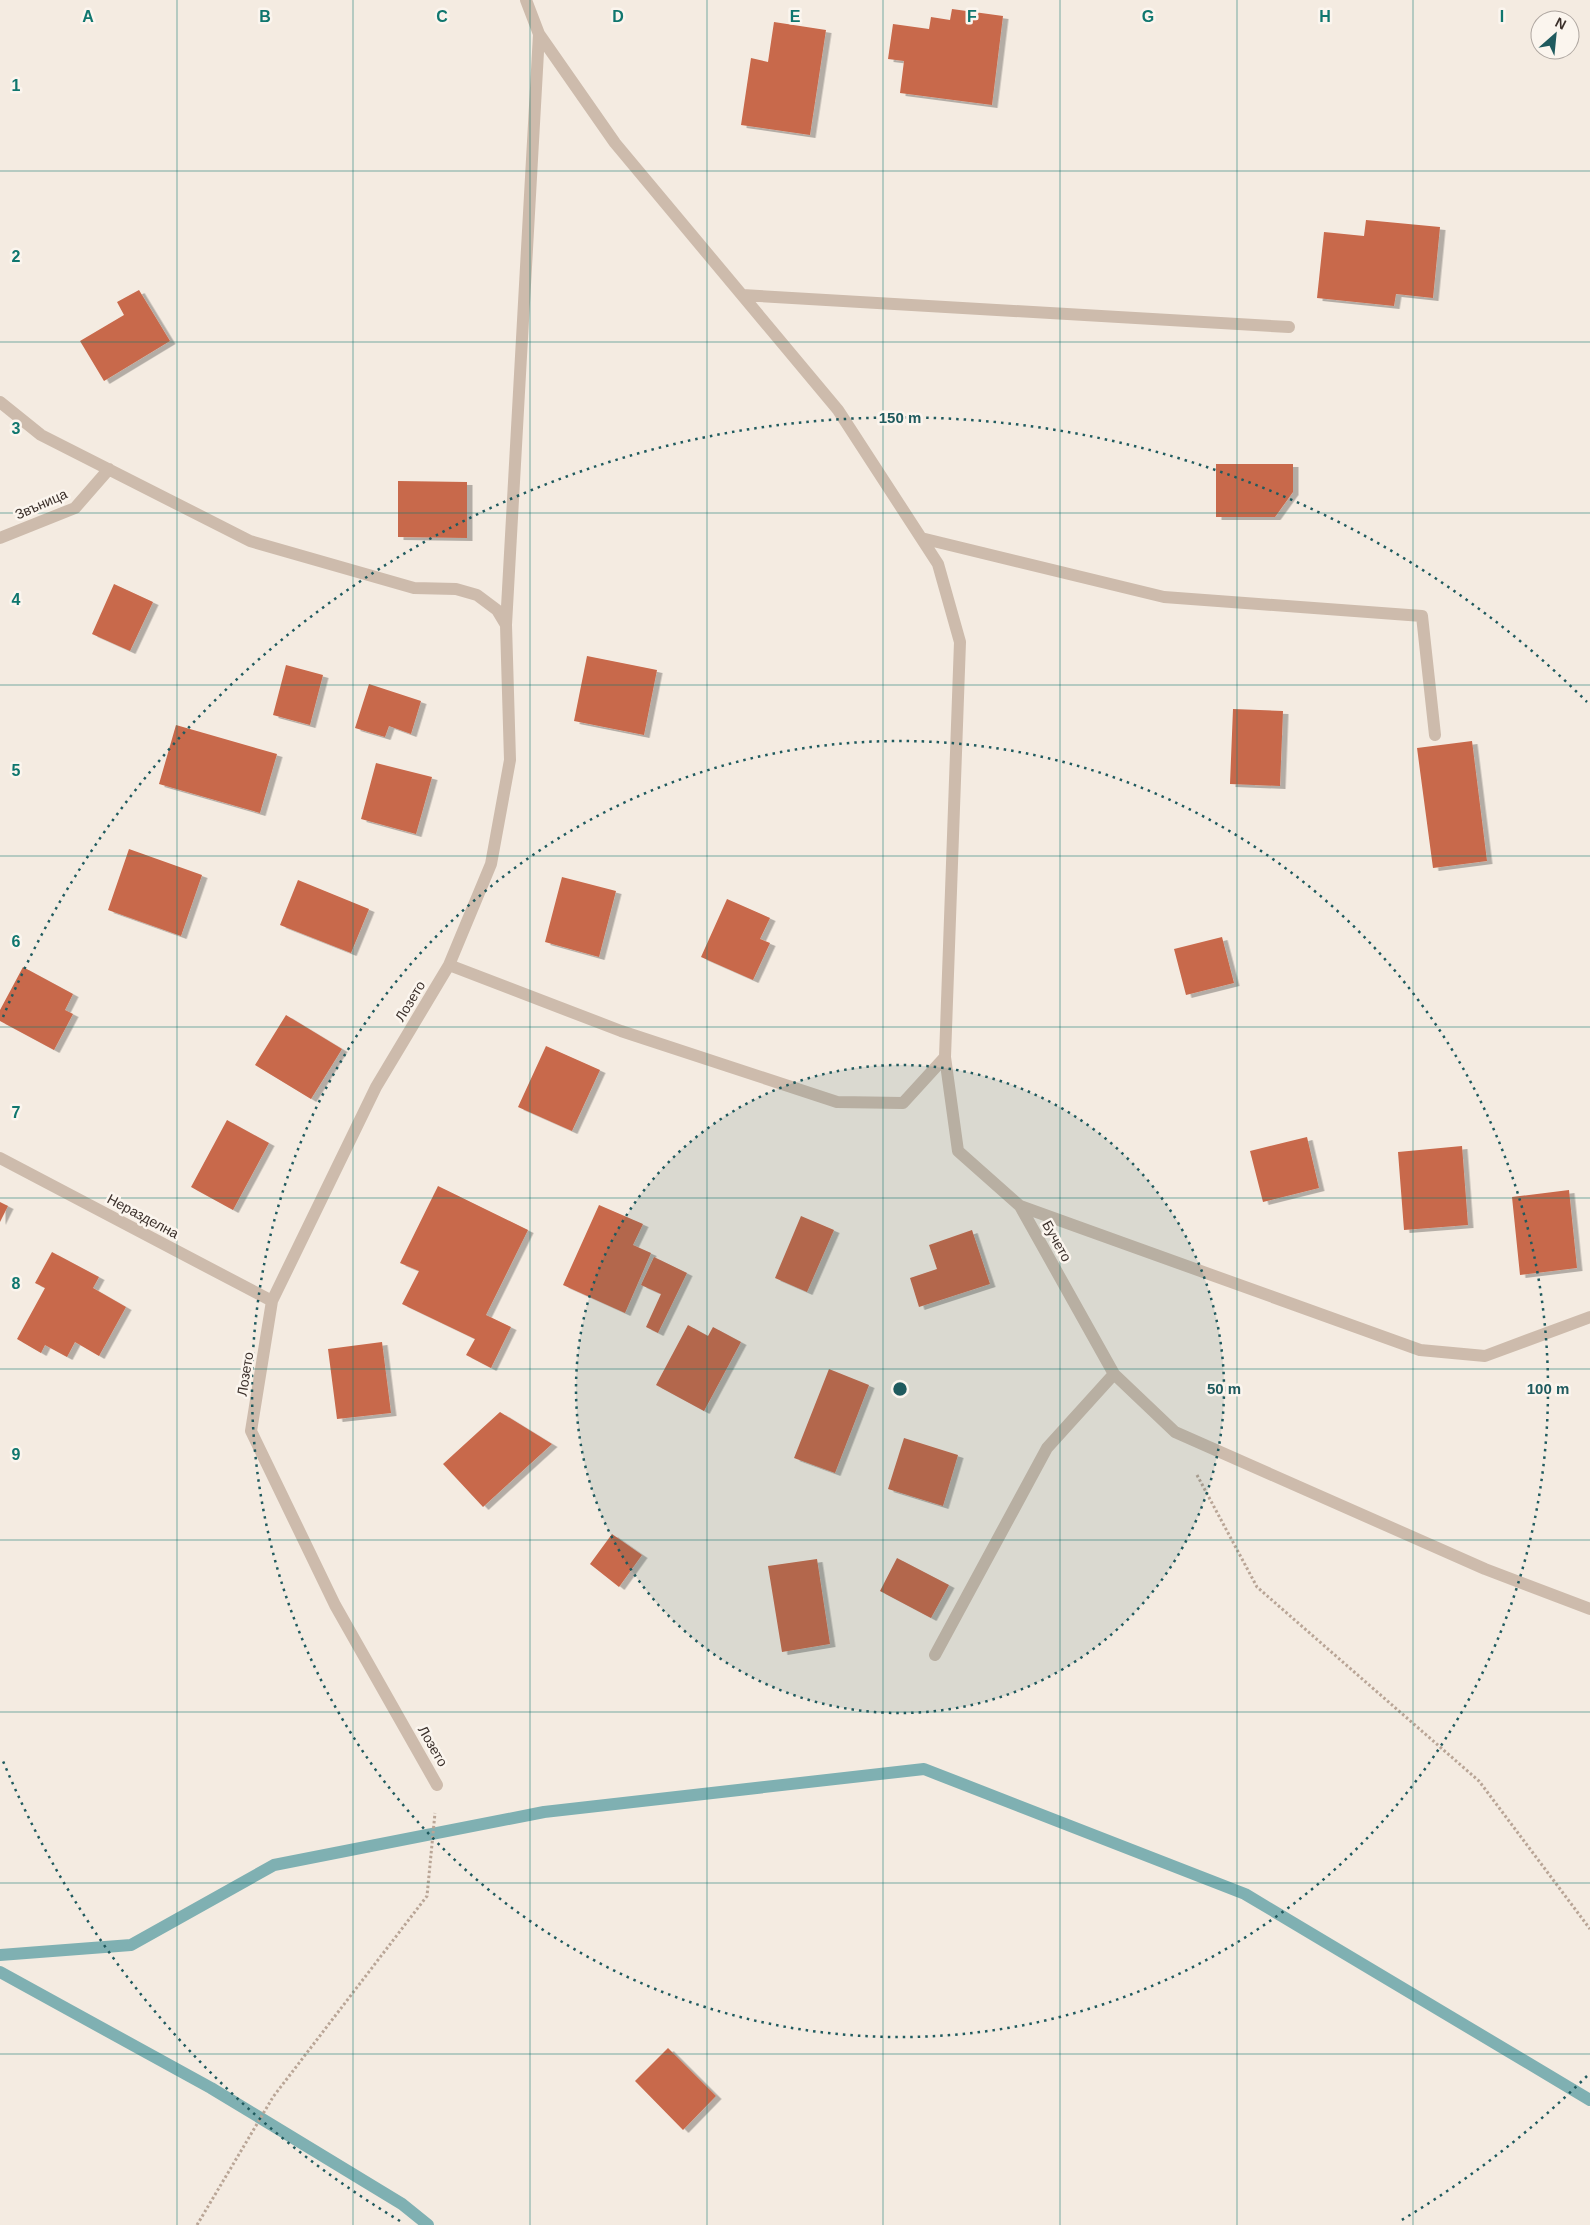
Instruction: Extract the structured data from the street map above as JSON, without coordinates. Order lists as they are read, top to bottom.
{
  "streets": {
    "street": [
      "Звъница",
      "Лозето",
      "Неразделна",
      "Бучето"
    ]
  },
  "crossings": [
    ["Лозето", "Неразделна"],
    ["Лозето", "Бучето"]
  ],
  "north": "top right",
  "grid": {
    "columns": [
      "A",
      "B",
      "C",
      "D",
      "E",
      "F",
      "G",
      "H",
      "I"
    ],
    "rows": [
      "1",
      "2",
      "3",
      "4",
      "5",
      "6",
      "7",
      "8",
      "9"
    ]
  },
  "rings": ["150 m", "50 m", "100 m"]
}
